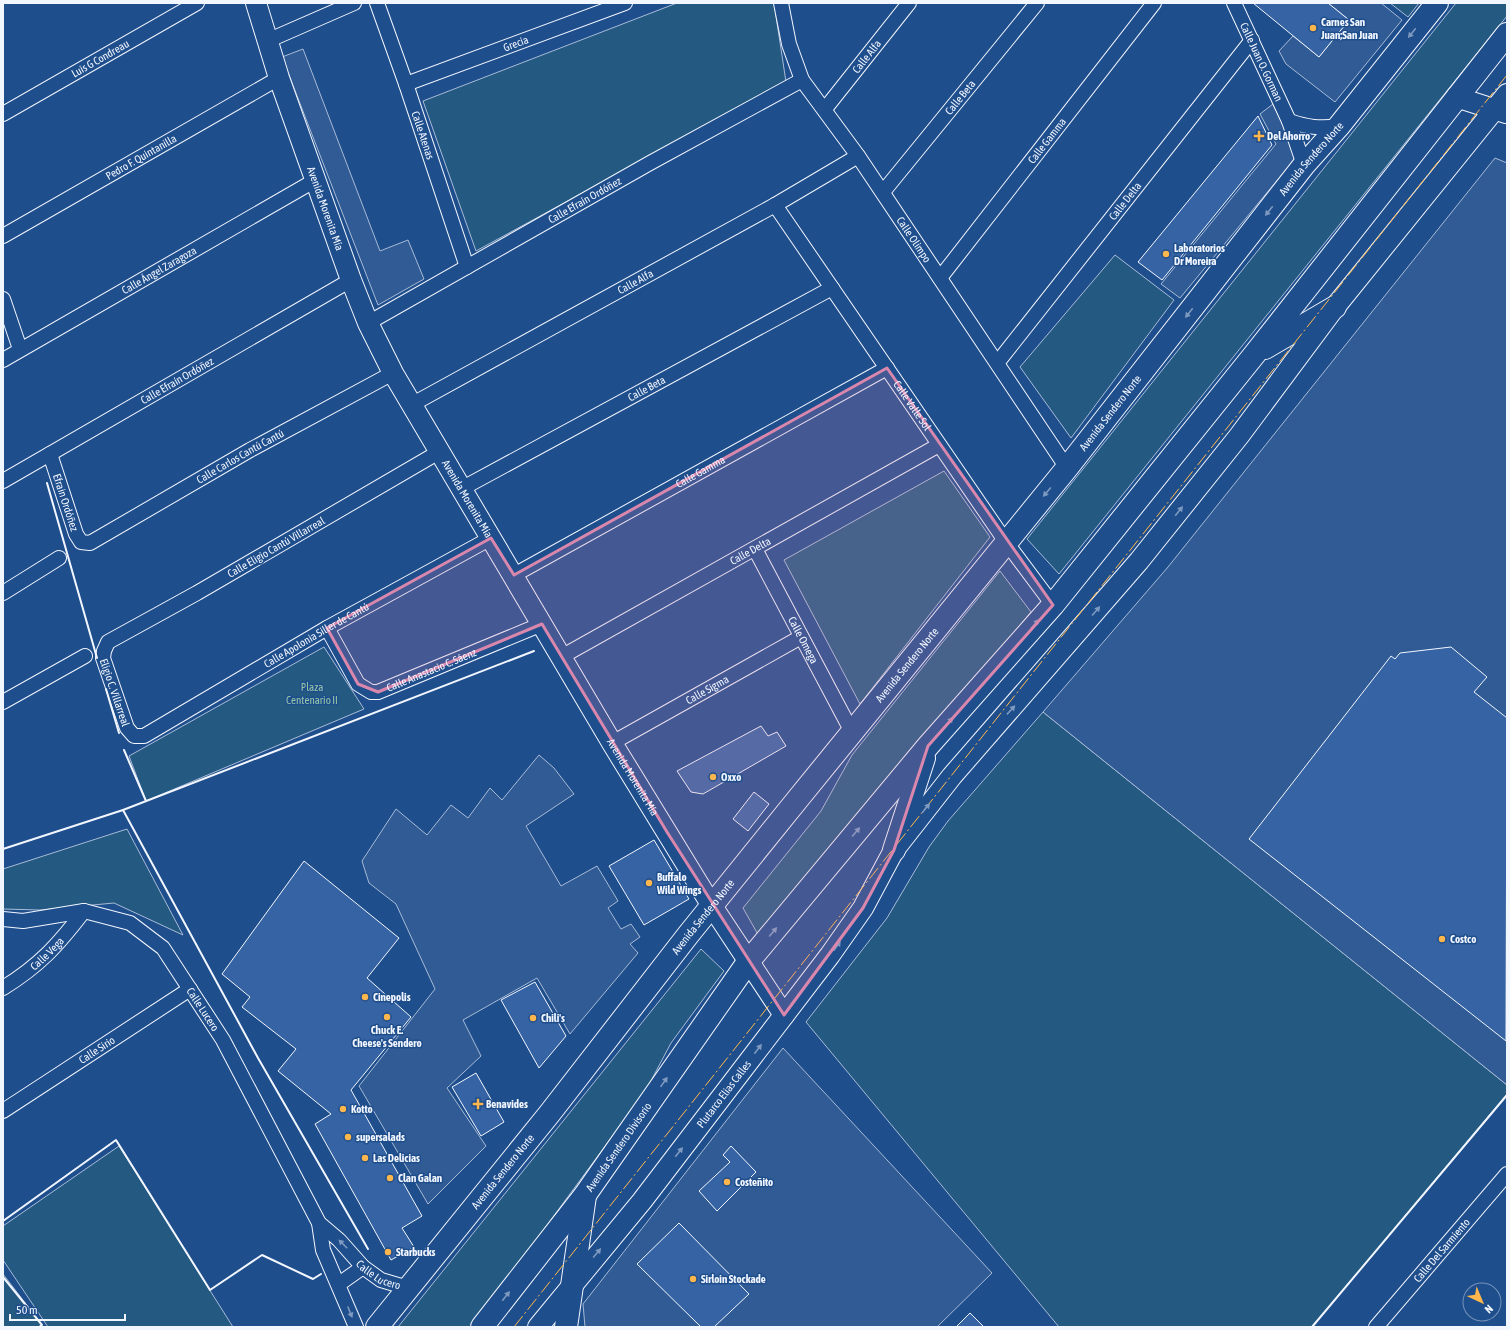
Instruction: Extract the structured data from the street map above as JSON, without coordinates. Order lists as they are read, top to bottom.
{
  "streets": {
    "main road": ["Avenida Sendero Norte", "Avenida Sendero Divisorio"],
    "street": [
      "Grecia",
      "Calle Alfa",
      "Luis G Condreau",
      "Calle Juan O. Gorman",
      "Calle Beta",
      "Calle Atenas",
      "Calle Gamma",
      "Pedro F. Quintanilla",
      "Calle Efraín Ordóñez",
      "Calle Delta",
      "Avenida Morenita Mía",
      "Calle Olimpo",
      "Calle Ángel Zaragoza",
      "Calle Valle Sol",
      "Calle Carlos Cantú Cantú",
      "Efrain Ordóñez",
      "Calle Eligio Cantú Villarreal",
      "Calle Apolonia Siller de Cantú",
      "Calle Omega",
      "Calle Anastacio C. Sáenz",
      "Calle Sigma",
      "Eligio C. Villarreal",
      "Calle Vega",
      "Calle Lucero",
      "Calle Sirio",
      "Plutarco Elias Calles",
      "Calle Del Sarmiento"
    ]
  },
  "crossings": [
    ["Grecia", "Calle Atenas"],
    ["Calle Alfa", "Avenida Morenita Mía"],
    ["Calle Alfa", "Calle Olimpo"],
    ["Calle Alfa", "Calle Valle Sol"],
    ["Calle Juan O. Gorman", "Avenida Sendero Norte"],
    ["Calle Juan O. Gorman", "Calle Delta"],
    ["Calle Beta", "Avenida Morenita Mía"],
    ["Calle Beta", "Calle Olimpo"],
    ["Calle Beta", "Calle Valle Sol"],
    ["Calle Atenas", "Calle Efraín Ordóñez"],
    ["Calle Gamma", "Avenida Morenita Mía"],
    ["Calle Gamma", "Calle Olimpo"],
    ["Calle Gamma", "Calle Valle Sol"],
    ["Pedro F. Quintanilla", "Avenida Morenita Mía"],
    ["Avenida Sendero Norte", "Avenida Morenita Mía"],
    ["Avenida Sendero Norte", "Calle Olimpo"],
    ["Avenida Sendero Norte", "Calle Valle Sol"],
    ["Avenida Sendero Norte", "Calle Omega"],
    ["Avenida Sendero Norte", "Calle Lucero"],
    ["Calle Efraín Ordóñez", "Avenida Morenita Mía"],
    ["Calle Efraín Ordóñez", "Calle Olimpo"],
    ["Calle Efraín Ordóñez", "Efrain Ordóñez"],
    ["Calle Delta", "Avenida Morenita Mía"],
    ["Calle Delta", "Calle Olimpo"],
    ["Calle Delta", "Calle Valle Sol"],
    ["Calle Delta", "Calle Omega"],
    ["Avenida Morenita Mía", "Calle Ángel Zaragoza"],
    ["Avenida Morenita Mía", "Calle Carlos Cantú Cantú"],
    ["Avenida Morenita Mía", "Calle Eligio Cantú Villarreal"],
    ["Avenida Morenita Mía", "Calle Apolonia Siller de Cantú"],
    ["Avenida Morenita Mía", "Calle Anastacio C. Sáenz"],
    ["Avenida Morenita Mía", "Calle Sigma"],
    ["Avenida Morenita Mía", "Plutarco Elias Calles"],
    ["Avenida Morenita Mía", "Avenida Sendero Divisorio"],
    ["Calle Carlos Cantú Cantú", "Efrain Ordóñez"],
    ["Calle Eligio Cantú Villarreal", "Eligio C. Villarreal"],
    ["Calle Apolonia Siller de Cantú", "Calle Anastacio C. Sáenz"],
    ["Calle Apolonia Siller de Cantú", "Eligio C. Villarreal"],
    ["Calle Omega", "Calle Sigma"],
    ["Calle Vega", "Calle Lucero"],
    ["Calle Lucero", "Calle Sirio"]
  ],
  "one_way": ["Plutarco Elias Calles", "Avenida Sendero Divisorio"],
  "parks": ["Plaza Centenario II"],
  "places": {
    "other": [
      "Carnes San Juan;San Juan",
      "Laboratorios Dr Moreira",
      "Oxxo",
      "Buffalo Wild Wings",
      "Costco",
      "Cinepolis",
      "Chuck E. Cheese's Sendero",
      "Chili's",
      "Kotto",
      "supersalads",
      "Las Delicias",
      "Clan Galan",
      "Costeñito",
      "Starbucks",
      "Sirloin Stockade"
    ],
    "health": ["Del Ahorro", "Benavides"]
  },
  "scale_bar": "50 m",
  "north": "bottom right"
}
